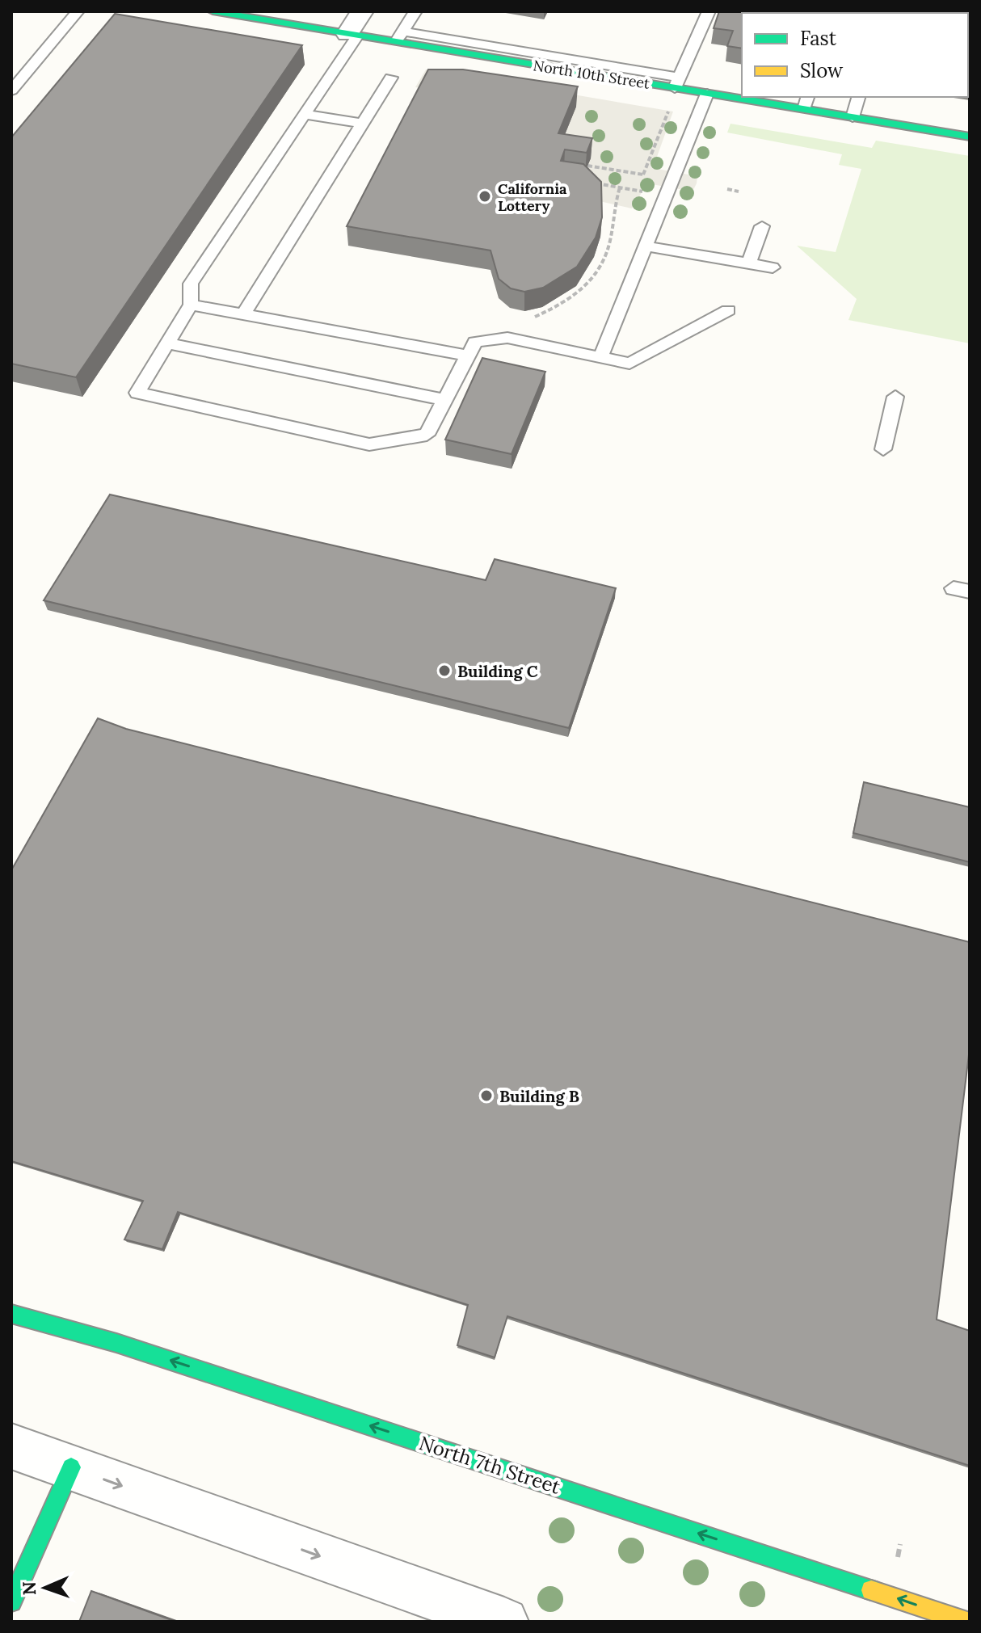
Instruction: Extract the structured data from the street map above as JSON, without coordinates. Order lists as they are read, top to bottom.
{
  "streets": {
    "street": ["North 10th Street", "North 7th Street"]
  },
  "one_way": ["North 7th Street"],
  "places": ["California Lottery", "Building C", "Building B"],
  "legend": ["Fast", "Slow"],
  "north": "left"
}
